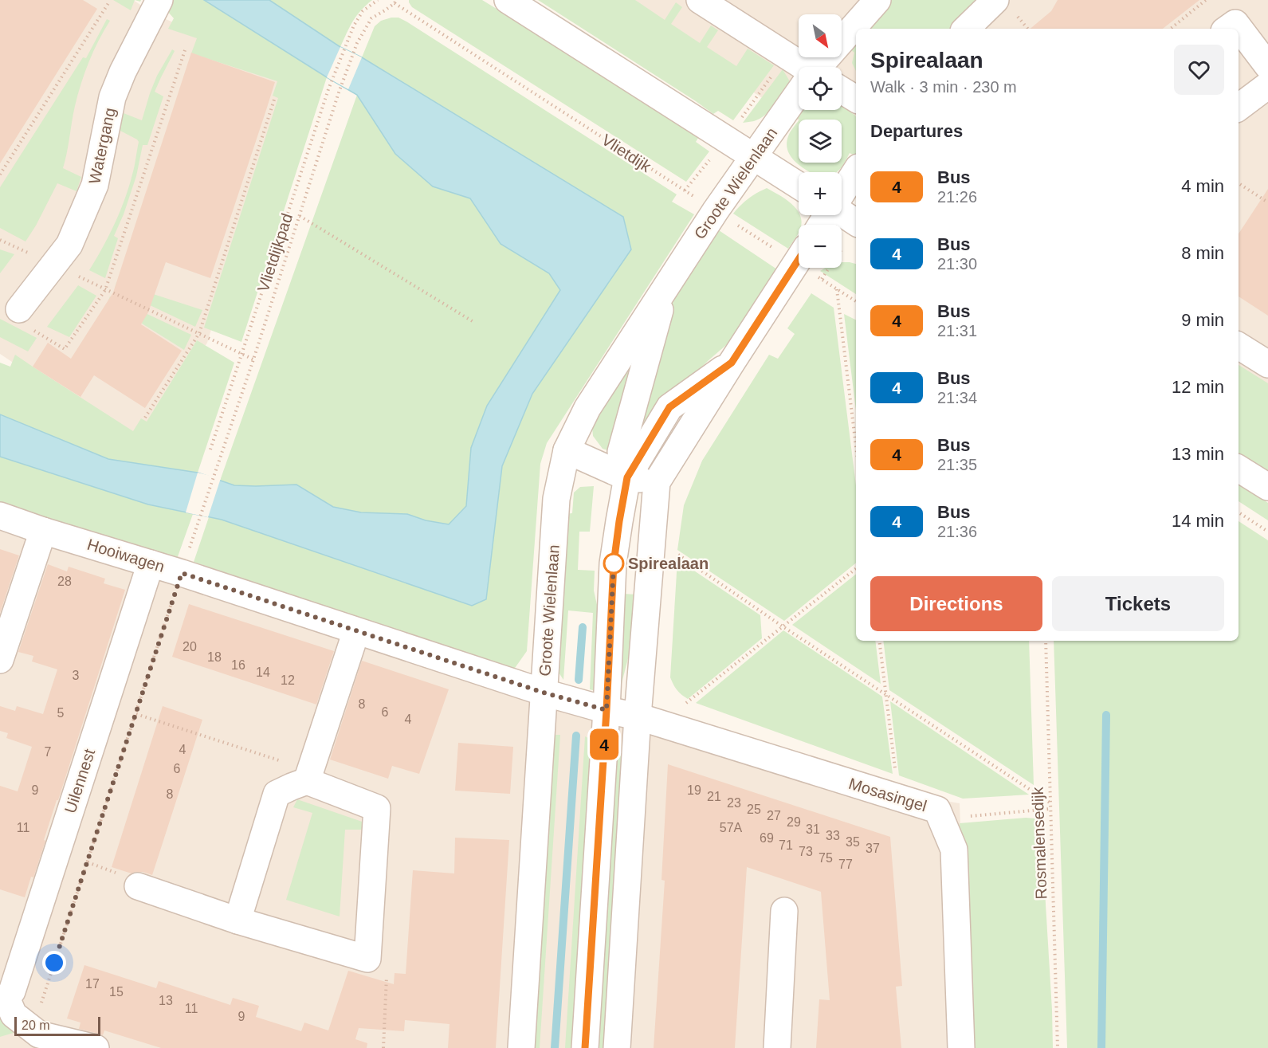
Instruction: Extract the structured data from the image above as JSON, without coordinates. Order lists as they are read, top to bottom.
{
  "streets": {
    "street": [
      "Watergang",
      "Groote Wielenlaan",
      "Hooiwagen",
      "Uilennest",
      "Mosasingel"
    ],
    "path": ["Vlietdijk", "Vlietdijkpad", "Rosmalensedijk"]
  },
  "crossings": [
    ["Vlietdijk", "Groote Wielenlaan"],
    ["Vlietdijk", "Vlietdijkpad"],
    ["Groote Wielenlaan", "Hooiwagen"],
    ["Groote Wielenlaan", "Mosasingel"],
    ["Hooiwagen", "Uilennest"],
    ["Hooiwagen", "Mosasingel"]
  ],
  "places": ["Spirealaan"],
  "lines": ["bus line 4"],
  "house_numbers": [
    "28",
    "20",
    "18",
    "16",
    "14",
    "3",
    "12",
    "8",
    "6",
    "5",
    "4",
    "4",
    "7",
    "6",
    "9",
    "19",
    "8",
    "21",
    "23",
    "25",
    "27",
    "29",
    "11",
    "57A",
    "31",
    "33",
    "69",
    "35",
    "71",
    "37",
    "73",
    "75",
    "77",
    "17",
    "15",
    "13",
    "11",
    "9"
  ],
  "scale_bar": "20 m",
  "north": "bottom right",
  "page": {
    "on_map": "4",
    "map_buttons": ["+", "−"],
    "heading": [
      ["Spirealaan", "Walk · 3 min · 230 m"],
      "Departures"
    ],
    "list": [
      {
        "mark": "4",
        "name": "Bus",
        "note": "21:26",
        "value": "4 min"
      },
      {
        "mark": "4",
        "name": "Bus",
        "note": "21:30",
        "value": "8 min"
      },
      {
        "mark": "4",
        "name": "Bus",
        "note": "21:31",
        "value": "9 min"
      },
      {
        "mark": "4",
        "name": "Bus",
        "note": "21:34",
        "value": "12 min"
      },
      {
        "mark": "4",
        "name": "Bus",
        "note": "21:35",
        "value": "13 min"
      },
      {
        "mark": "4",
        "name": "Bus",
        "note": "21:36",
        "value": "14 min"
      }
    ],
    "buttons": ["Directions", "Tickets"],
    "scale": "20 m"
  }
}
